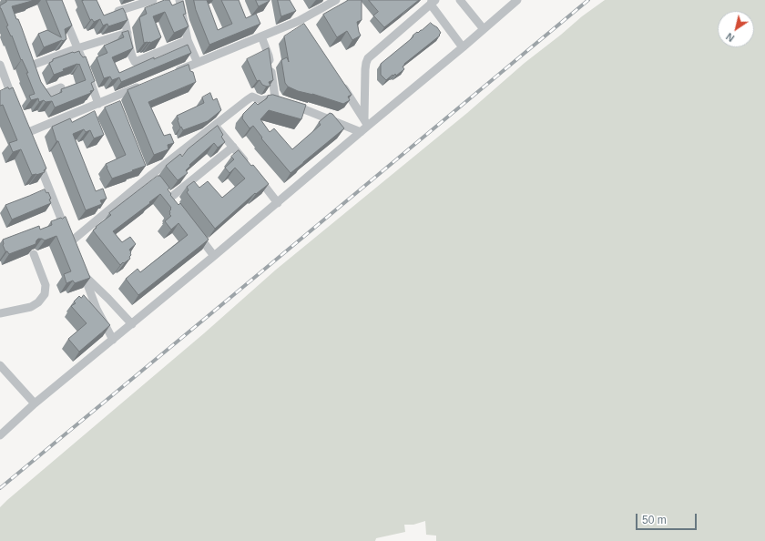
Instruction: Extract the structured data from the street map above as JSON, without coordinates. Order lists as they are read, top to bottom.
{
  "scale_bar": "50 m",
  "north": "bottom left"
}
